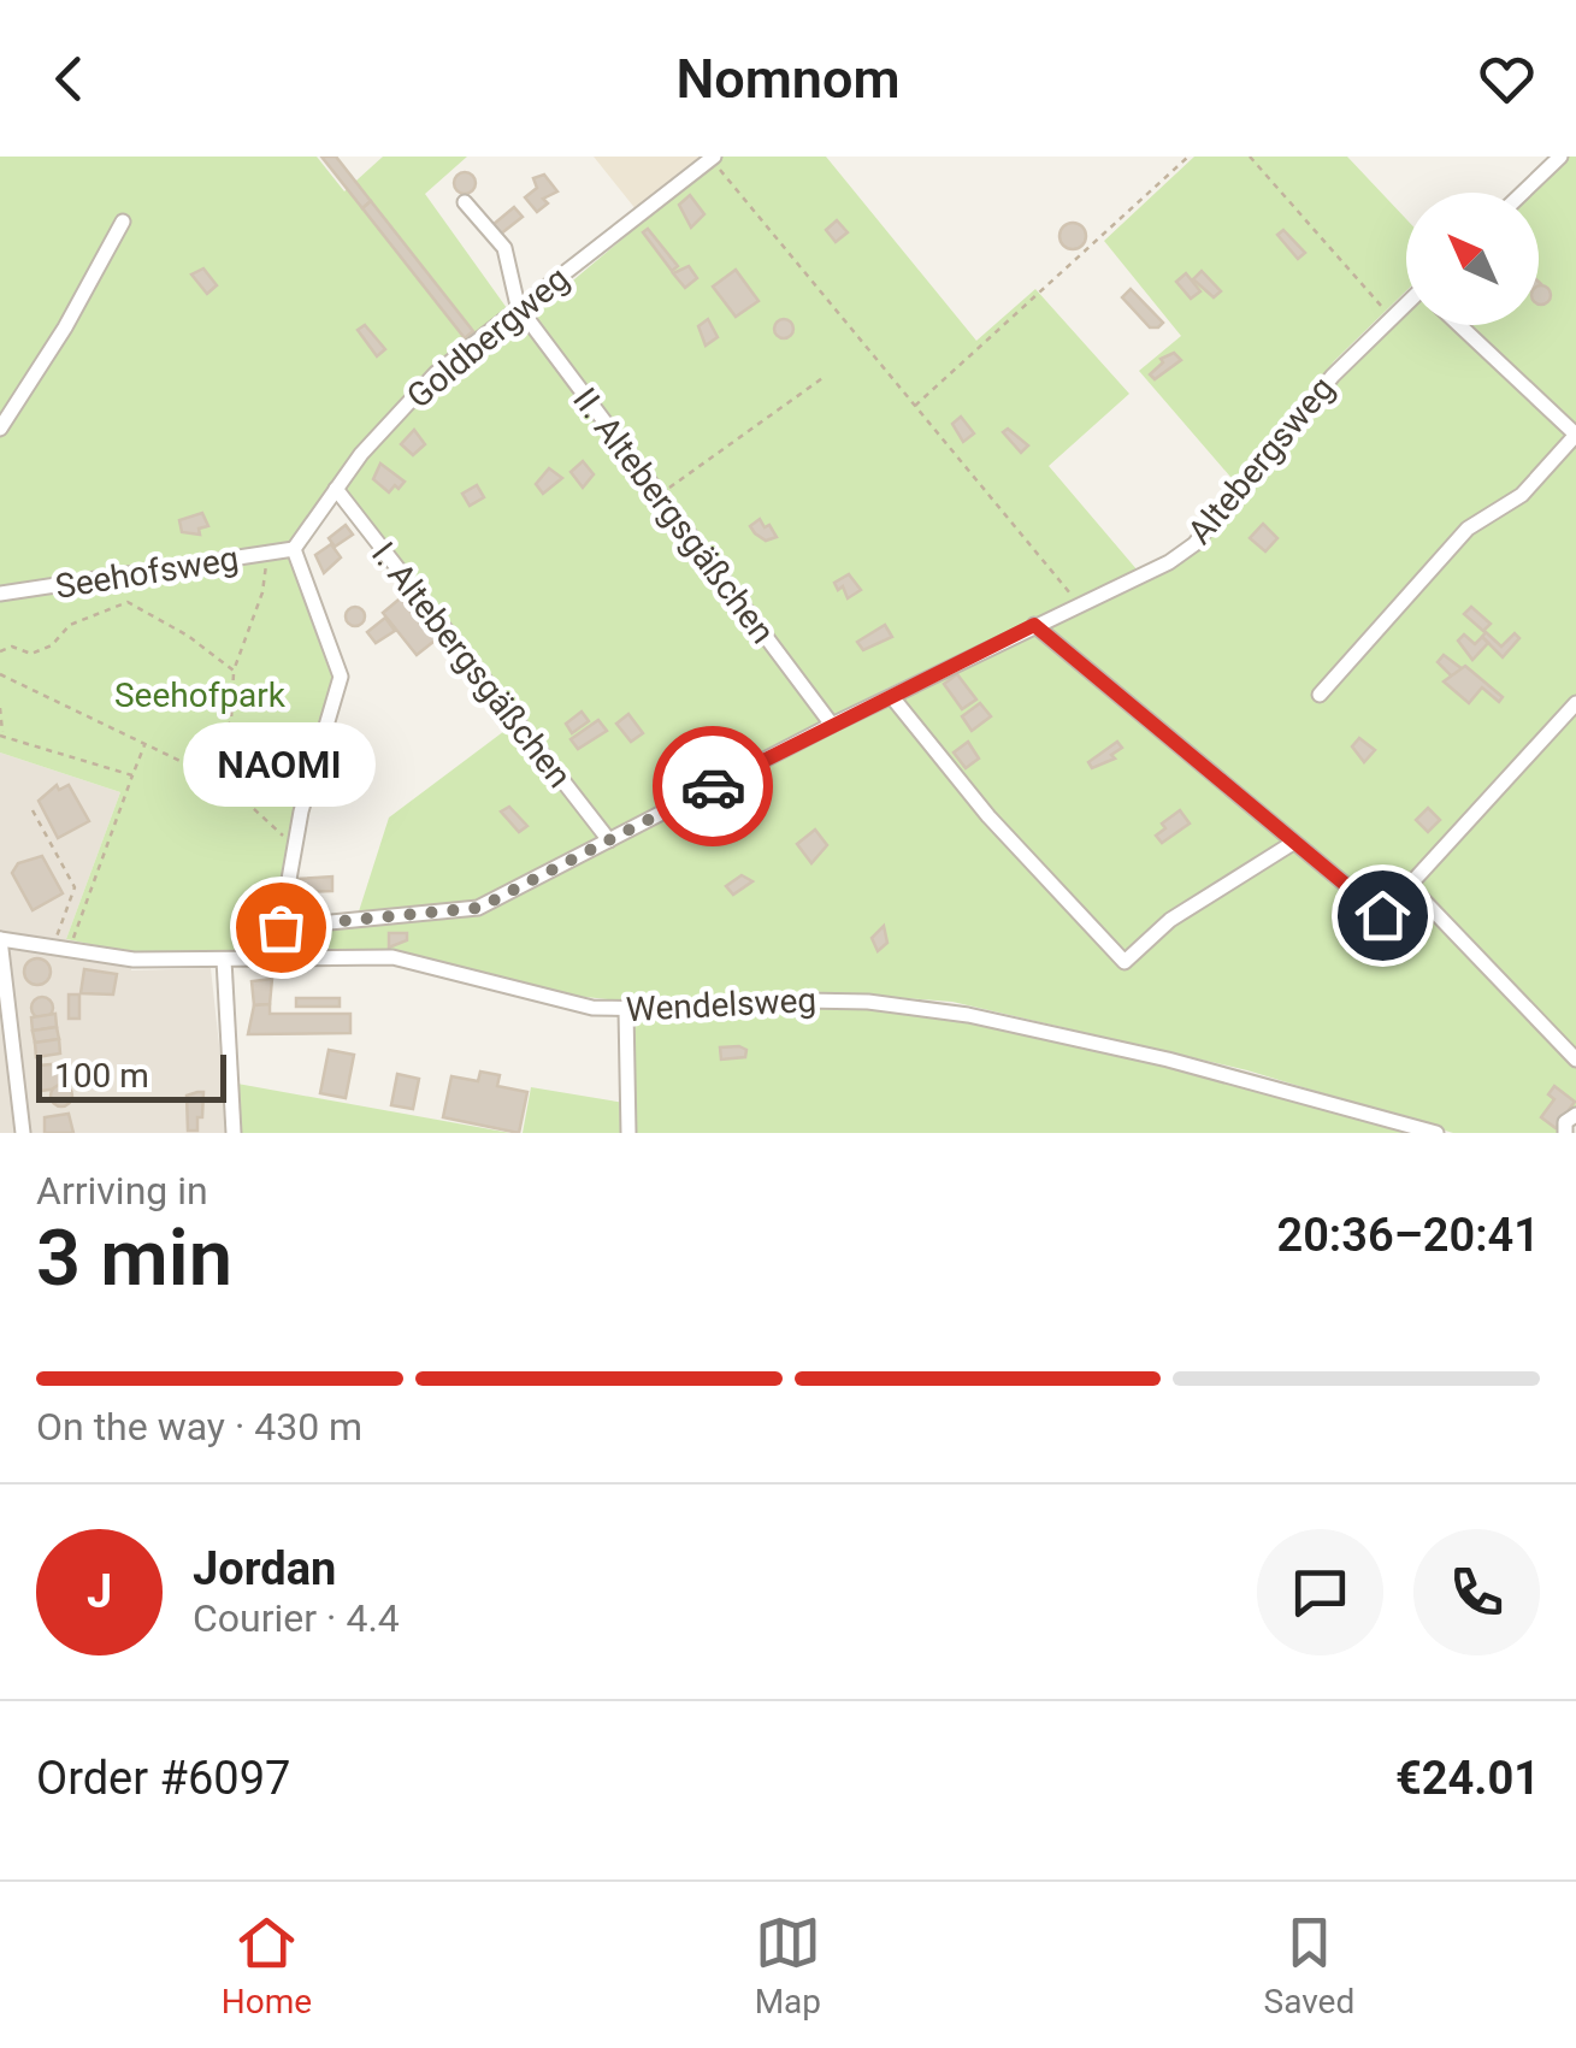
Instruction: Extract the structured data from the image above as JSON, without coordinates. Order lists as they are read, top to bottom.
{
  "streets": {
    "street": [
      "Goldbergweg",
      "Altebergsweg",
      "II. Altebergsgäßchen",
      "Seehofsweg",
      "I. Altebergsgäßchen",
      "Wendelsweg"
    ]
  },
  "crossings": [
    ["Goldbergweg", "II. Altebergsgäßchen"],
    ["Goldbergweg", "Seehofsweg"],
    ["Goldbergweg", "I. Altebergsgäßchen"],
    ["Altebergsweg", "II. Altebergsgäßchen"],
    ["Altebergsweg", "I. Altebergsgäßchen"]
  ],
  "parks": ["Seehofpark"],
  "places": ["NAOMI"],
  "scale_bar": "100 m",
  "north": "top left",
  "page": {
    "header": "Nomnom",
    "bubble": "NAOMI",
    "scale": "100 m",
    "heading": ["3 min", "Arriving in", "20:36–20:41"],
    "panel": [
      "Jordan",
      "Courier · 4.4",
      "Order #6097",
      "€24.01"
    ],
    "bar": "On the way · 430 m",
    "round": "J",
    "tabs": ["Home", "Map", "Saved"]
  }
}
